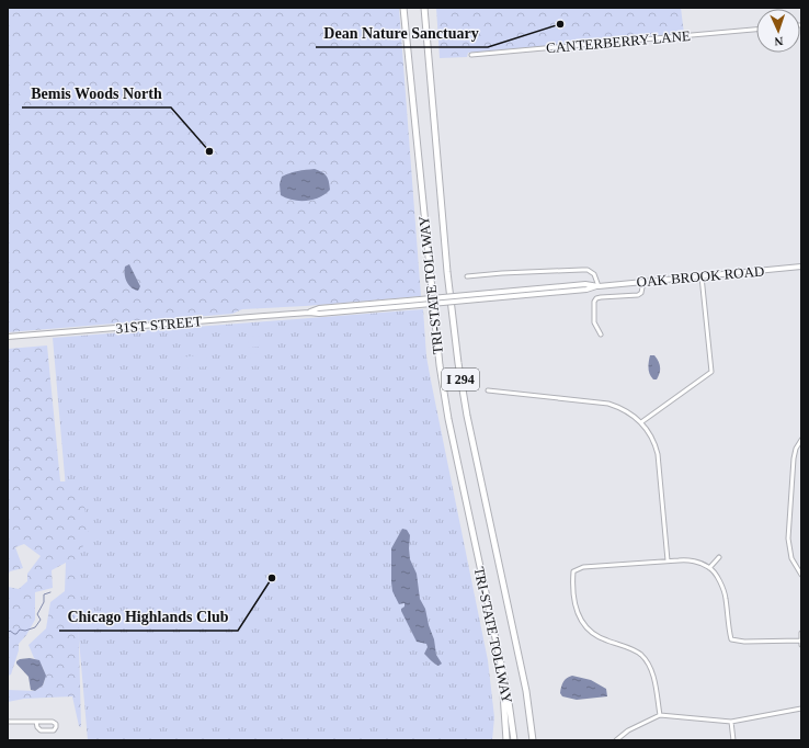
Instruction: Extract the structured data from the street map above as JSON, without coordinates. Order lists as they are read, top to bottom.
{
  "streets": {
    "highway": ["TRI-STATE TOLLWAY", "I 294"],
    "main road": ["OAK BROOK ROAD", "31ST STREET"],
    "street": ["CANTERBERRY LANE"]
  },
  "crossings": [
    ["OAK BROOK ROAD", "31ST STREET"]
  ],
  "places": ["Dean Nature Sanctuary", "Bemis Woods North", "Chicago Highlands Club"],
  "north": "bottom"
}
